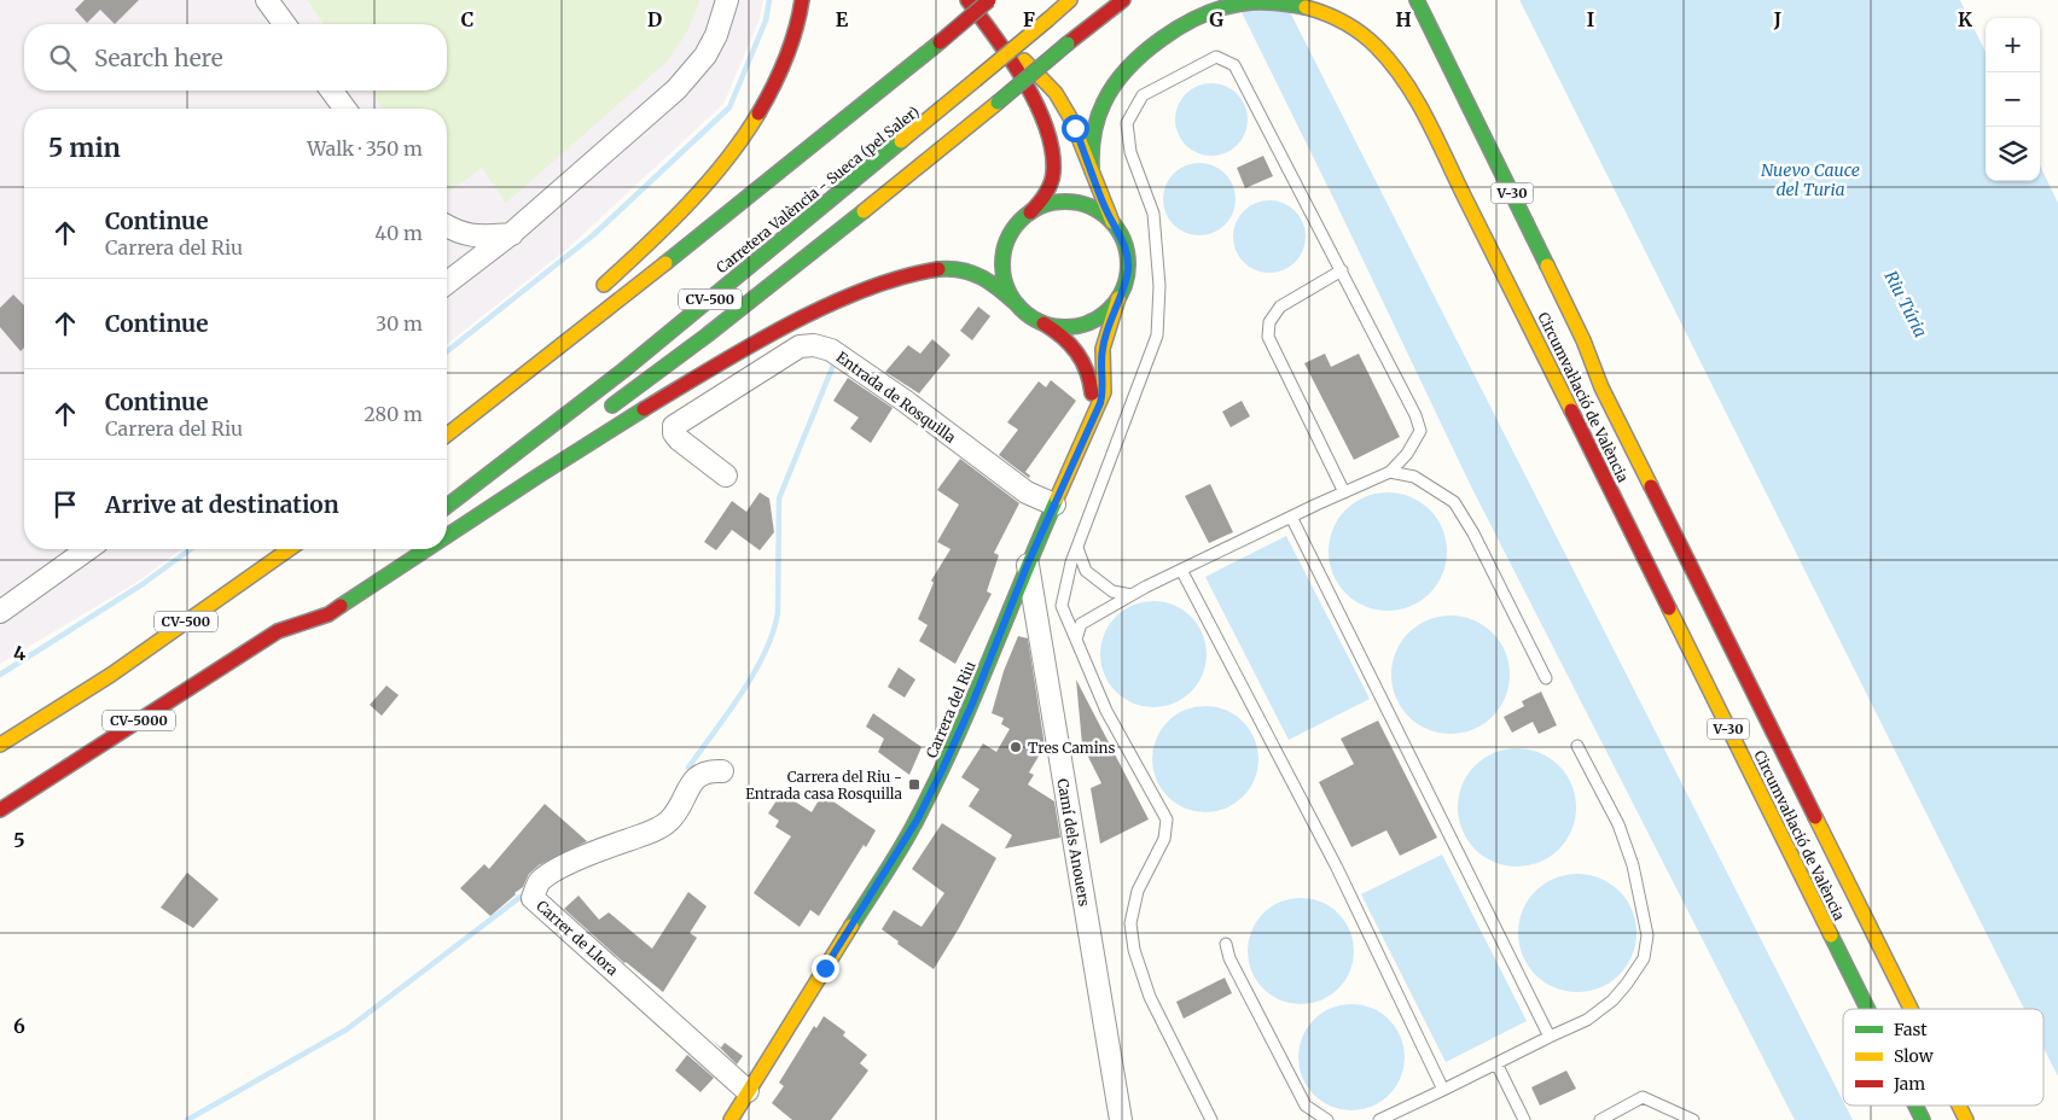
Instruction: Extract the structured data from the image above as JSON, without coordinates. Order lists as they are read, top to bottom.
{
  "streets": {
    "main road": [
      "Carretera València - Sueca (pel Saler)",
      "V-30",
      "CV-500",
      "Circumval·lació de València",
      "Carrera del Riu",
      "CV-5000"
    ],
    "street": ["Entrada de Rosquilla", "Camí dels Anouers", "Carrer de Llora"]
  },
  "crossings": [
    ["Entrada de Rosquilla", "Carrera del Riu"],
    ["Carrera del Riu", "Camí dels Anouers"],
    ["Carrera del Riu", "Carrer de Llora"]
  ],
  "water": ["Nuevo Cauce del Turia", "Riu Túria"],
  "places": {
    "other": ["Tres Camins"],
    "transit": ["Carrera del Riu - Entrada casa Rosquilla"]
  },
  "legend": ["Fast", "Slow", "Jam"],
  "page": {
    "map_buttons": ["+", "−"],
    "search": "Search here",
    "heading": ["5 min", "Walk · 350 m"],
    "list": [
      ["Continue", "Carrera del Riu", "40 m"],
      ["Continue", "30 m"],
      ["Continue", "Carrera del Riu", "280 m"],
      "Arrive at destination"
    ]
  },
  "grid": {
    "columns": [
      "C",
      "D",
      "E",
      "F",
      "G",
      "H",
      "I",
      "J",
      "K"
    ],
    "rows": ["4", "5", "6"]
  }
}
